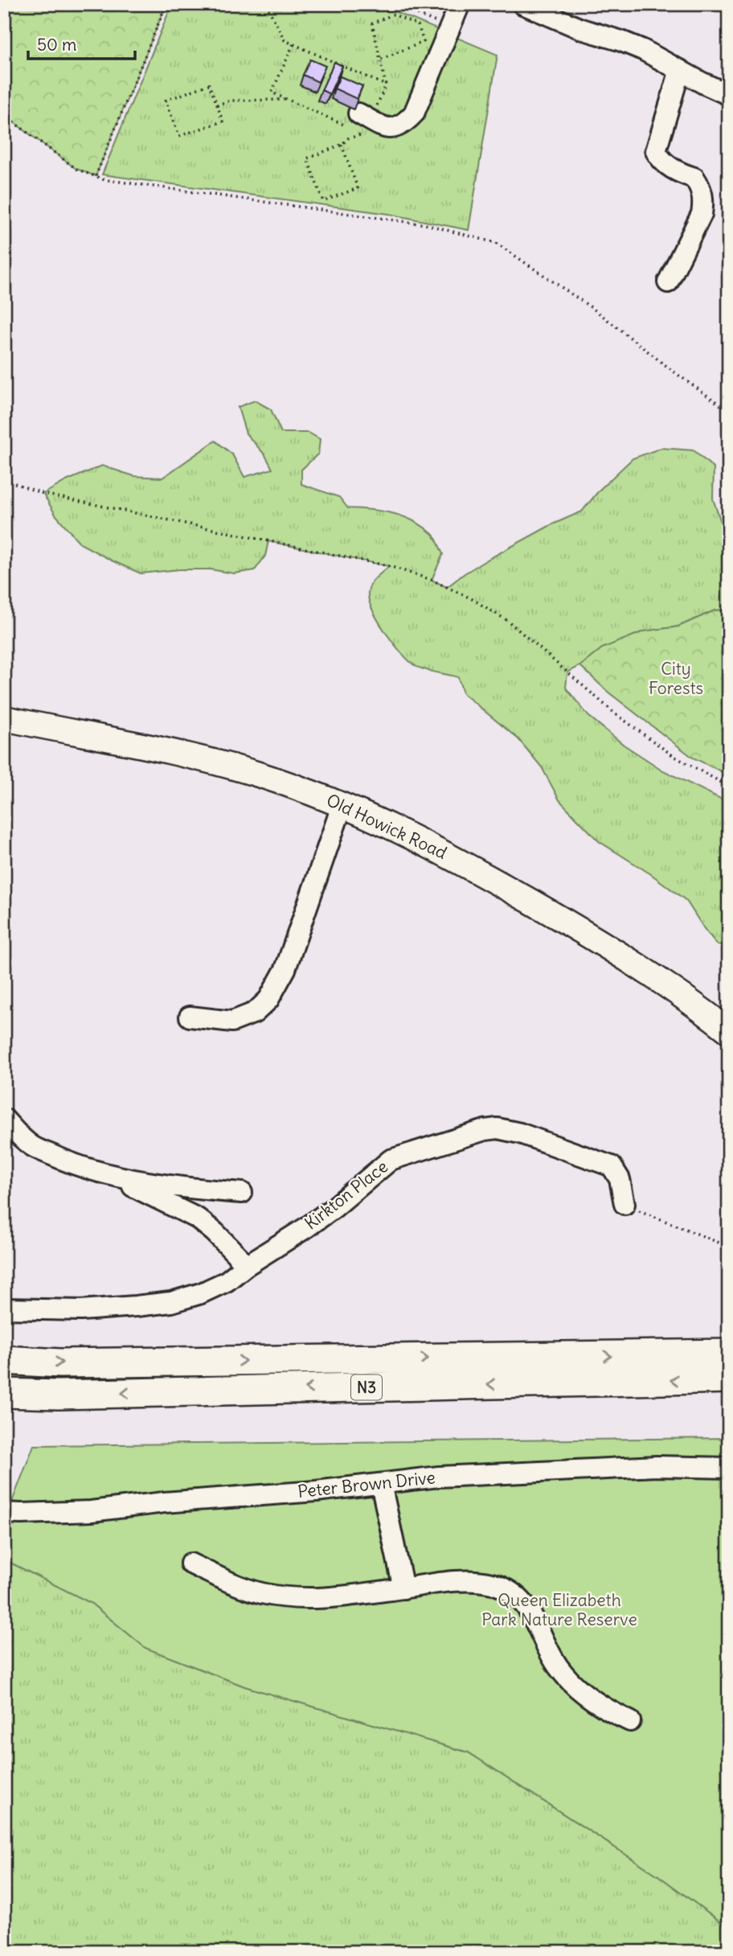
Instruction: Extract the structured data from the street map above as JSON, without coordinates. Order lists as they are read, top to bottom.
{
  "streets": {
    "highway": ["N3"],
    "main road": ["Old Howick Road"],
    "street": ["Kirkton Place", "Peter Brown Drive"]
  },
  "parks": ["City Forests", "Queen Elizabeth Park Nature Reserve"],
  "scale_bar": "50 m"
}
